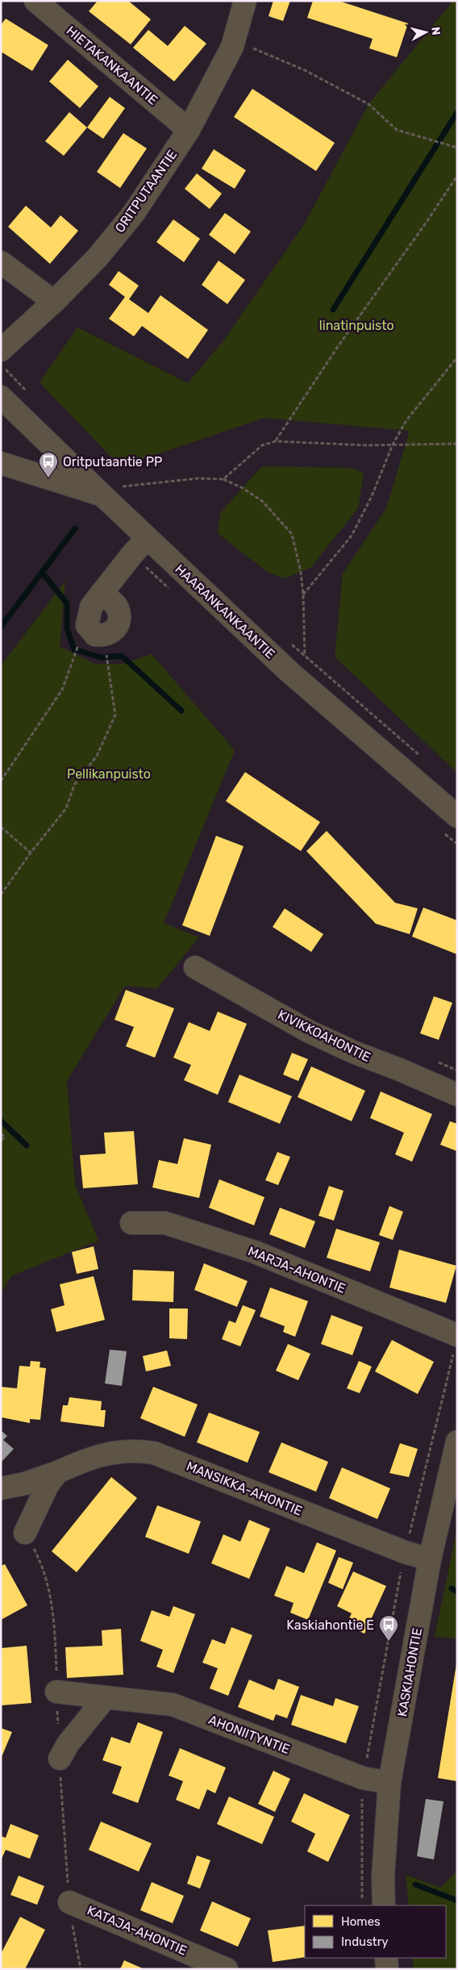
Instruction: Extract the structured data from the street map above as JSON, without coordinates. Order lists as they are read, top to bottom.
{
  "streets": {
    "street": [
      "HIETAKANKAANTIE",
      "ORITPUTAANTIE",
      "HAARANKANKAANTIE",
      "KIVIKKOAHONTIE",
      "MARJA-AHONTIE",
      "MANSIKKA-AHONTIE",
      "KASKIAHONTIE",
      "AHONIITYNTIE",
      "KATAJA-AHONTIE"
    ]
  },
  "crossings": [
    ["HIETAKANKAANTIE", "ORITPUTAANTIE"],
    ["MANSIKKA-AHONTIE", "KASKIAHONTIE"],
    ["KASKIAHONTIE", "AHONIITYNTIE"]
  ],
  "parks": ["Iinatinpuisto", "Pellikanpuisto"],
  "places": {
    "bus stop": ["Oritputaantie PP", "Kaskiahontie E"]
  },
  "legend": ["Homes", "Industry"],
  "north": "right"
}
